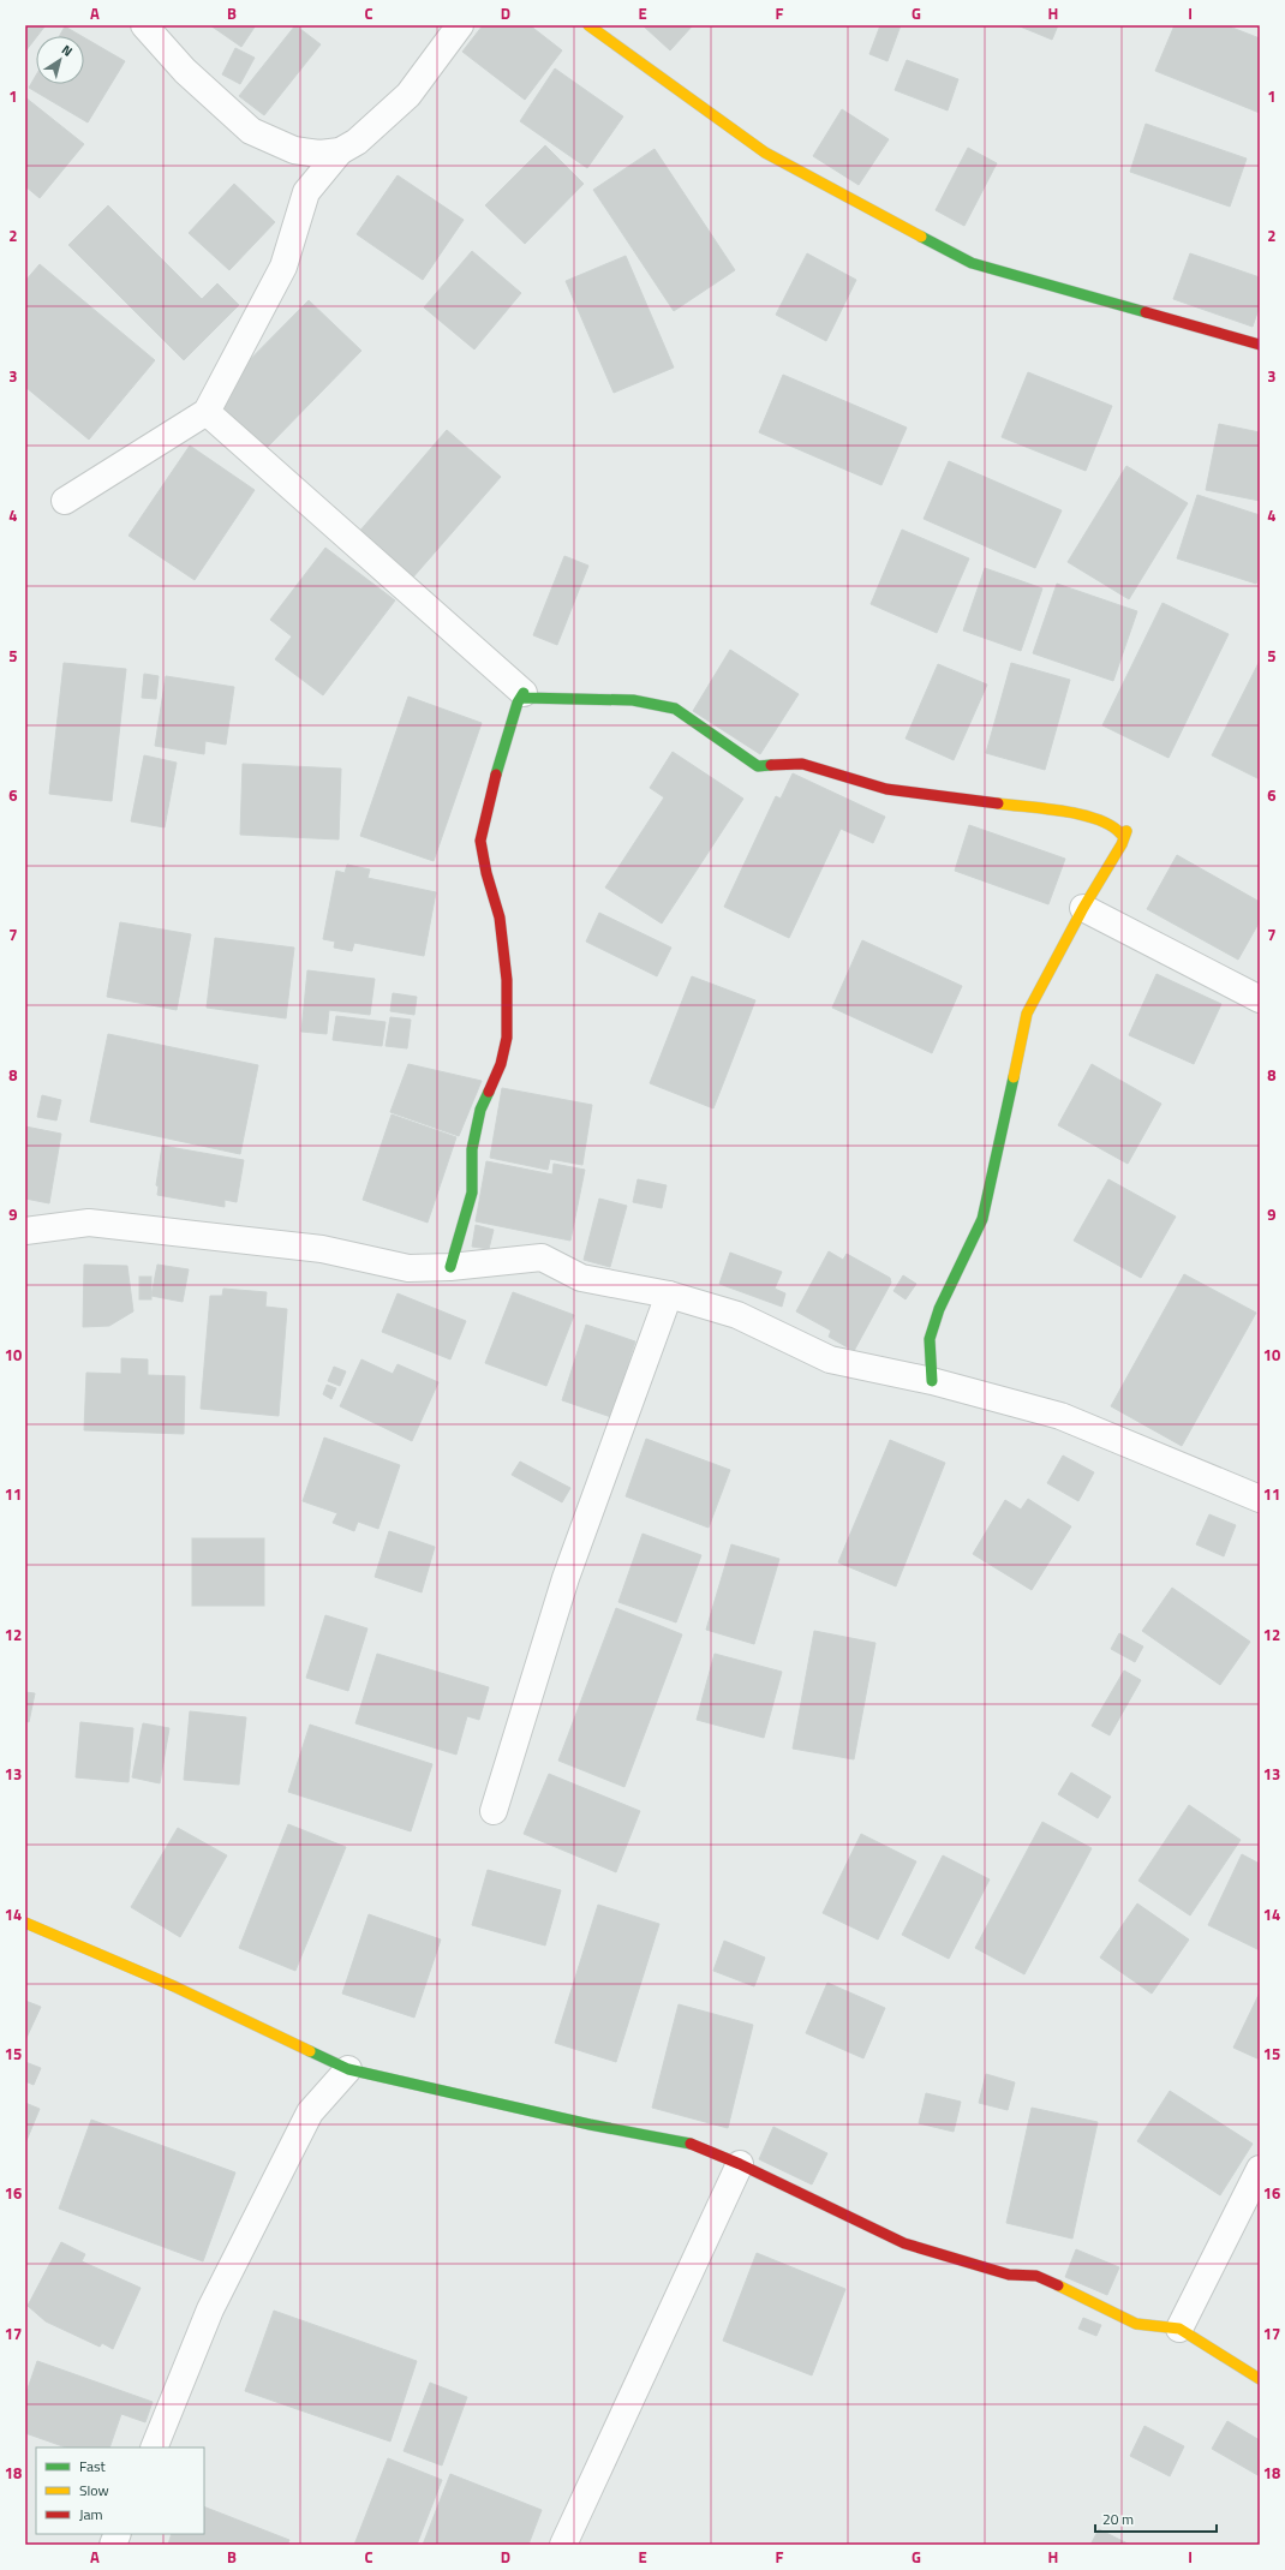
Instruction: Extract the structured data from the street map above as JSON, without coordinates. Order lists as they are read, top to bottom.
{
  "legend": ["Fast", "Slow", "Jam"],
  "scale_bar": "20 m",
  "north": "top right",
  "grid": {
    "columns": [
      "A",
      "B",
      "C",
      "D",
      "E",
      "F",
      "G",
      "H",
      "I"
    ],
    "rows": [
      "1",
      "2",
      "3",
      "4",
      "5",
      "6",
      "7",
      "8",
      "9",
      "10",
      "11",
      "12",
      "13",
      "14",
      "15",
      "16",
      "17",
      "18"
    ]
  }
}
